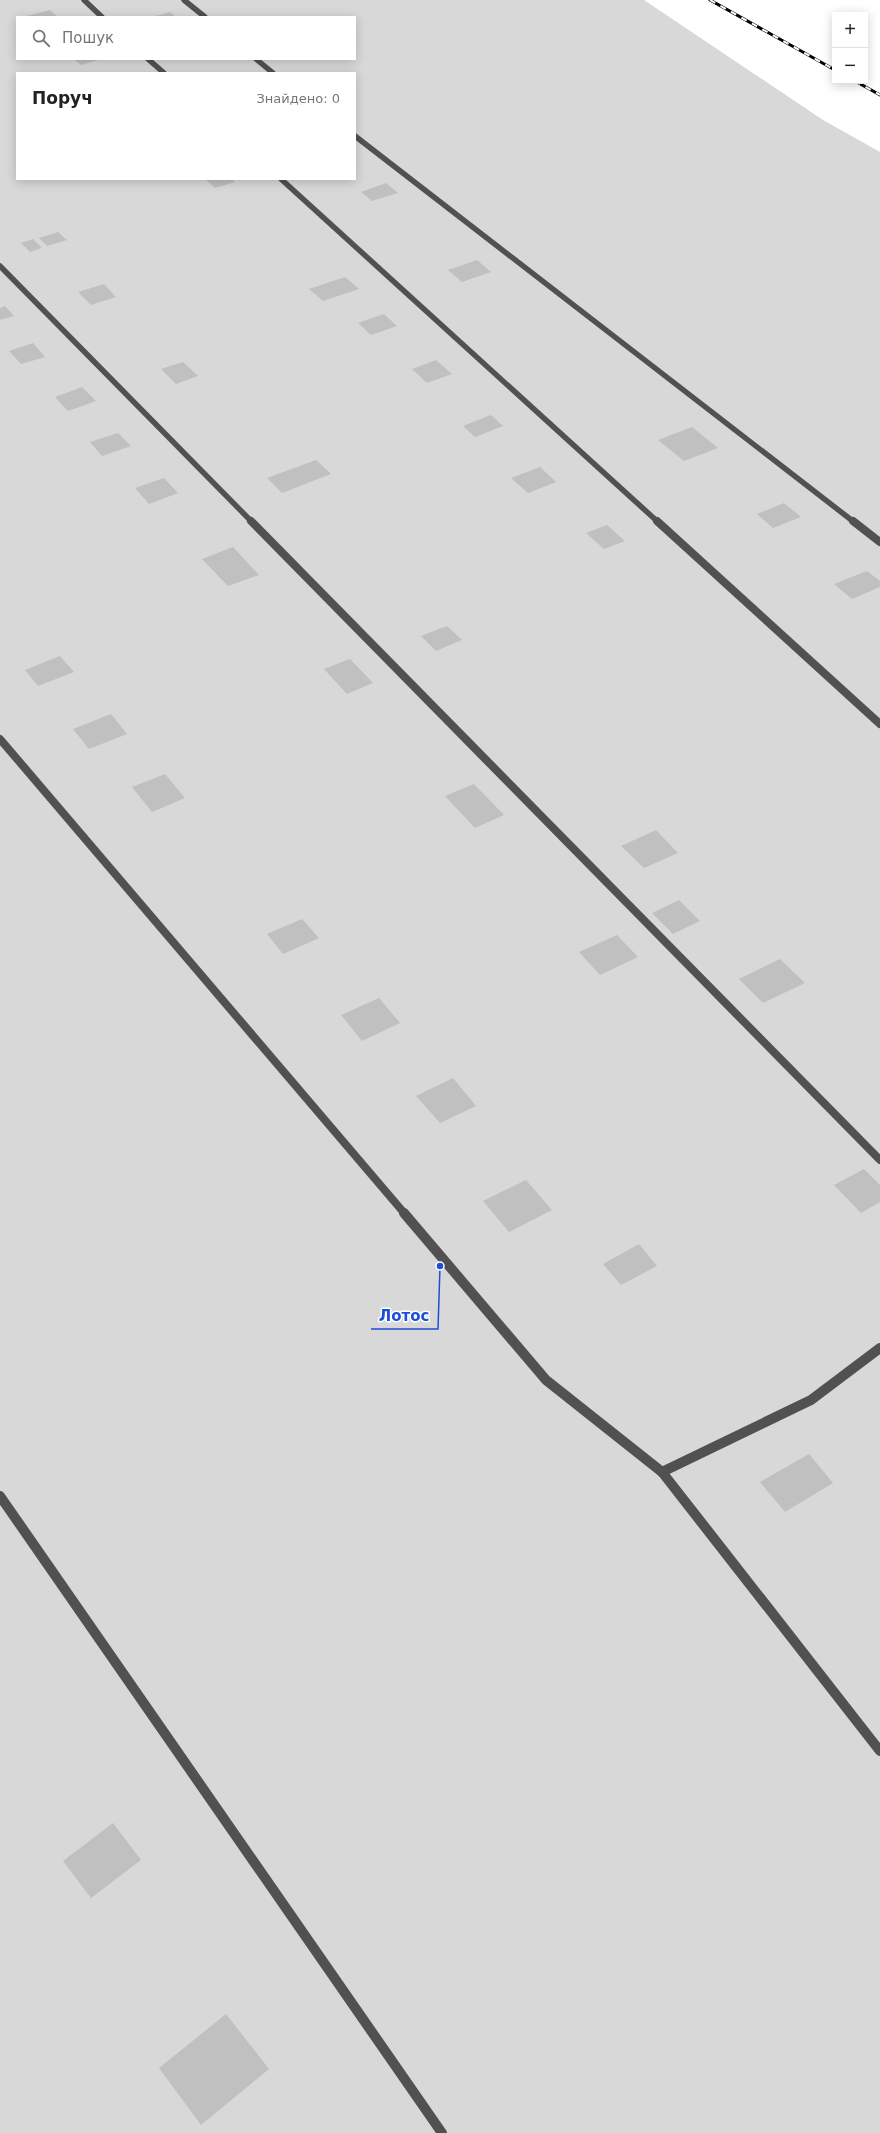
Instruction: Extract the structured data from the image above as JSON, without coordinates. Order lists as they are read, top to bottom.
{
  "places": ["Лотос"],
  "page": {
    "map_buttons": ["+", "−"],
    "search": "Пошук",
    "heading": ["Поруч", "Знайдено: 0"]
  }
}
